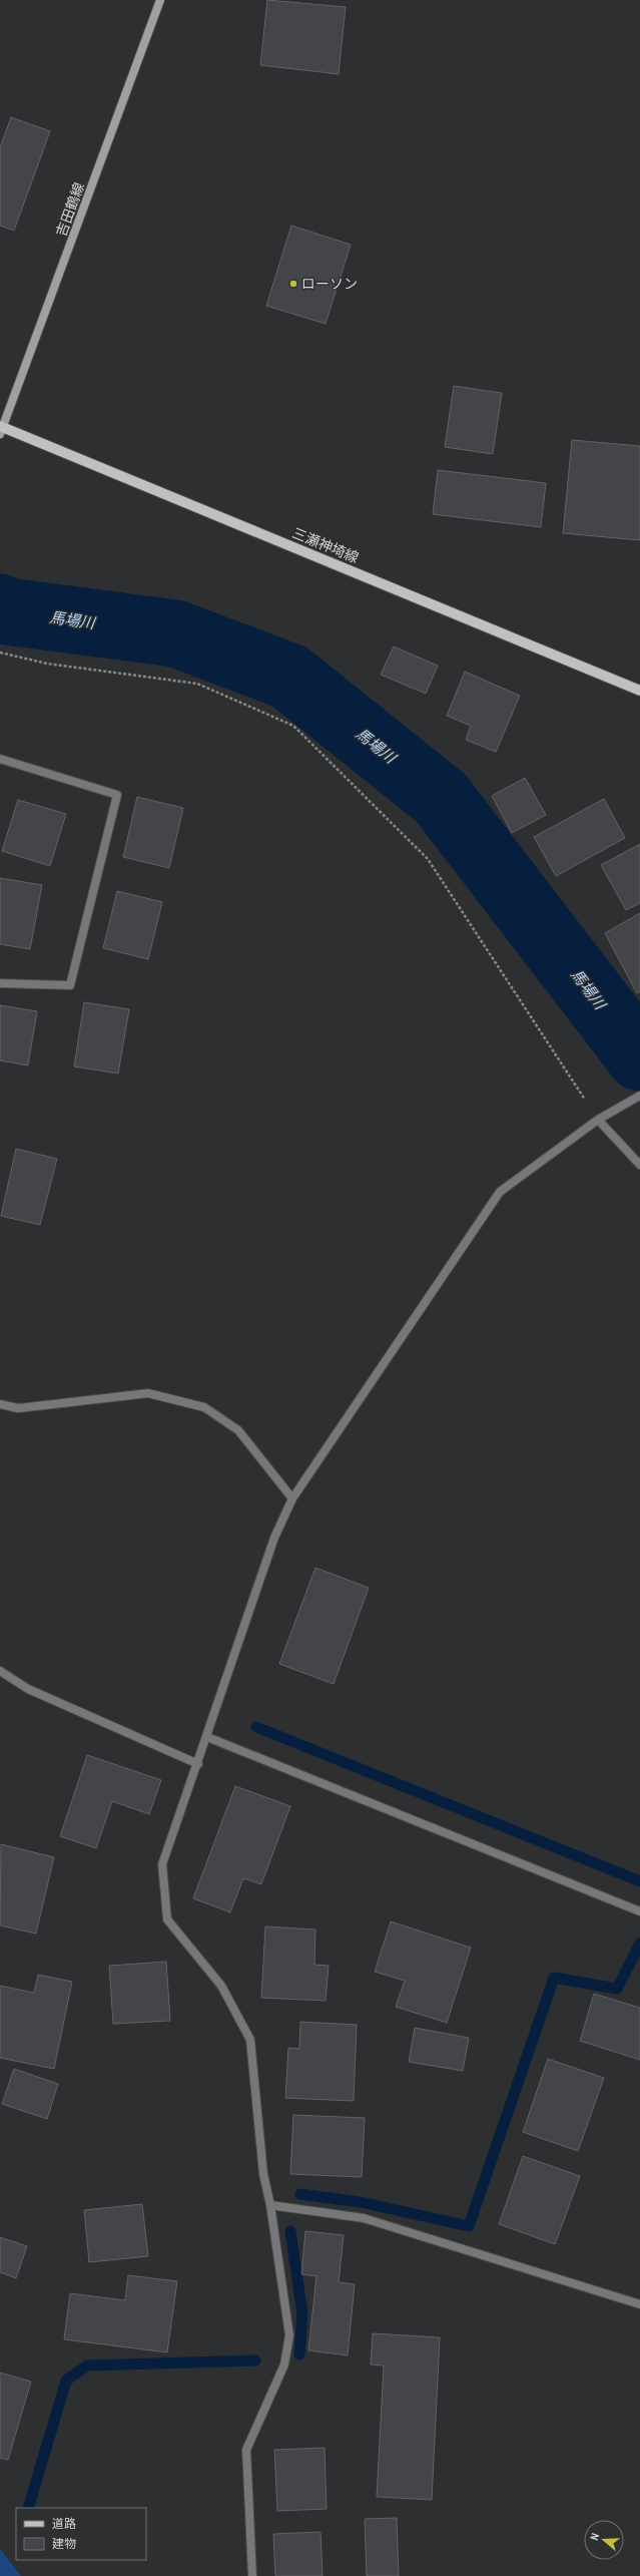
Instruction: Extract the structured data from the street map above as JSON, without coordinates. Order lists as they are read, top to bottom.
{
  "streets": {
    "main road": ["吉田鶴線", "三瀬神埼線"]
  },
  "crossings": [
    ["吉田鶴線", "三瀬神埼線"]
  ],
  "water": ["馬場川"],
  "places": ["ローソン"],
  "legend": ["道路", "建物"],
  "north": "left"
}
